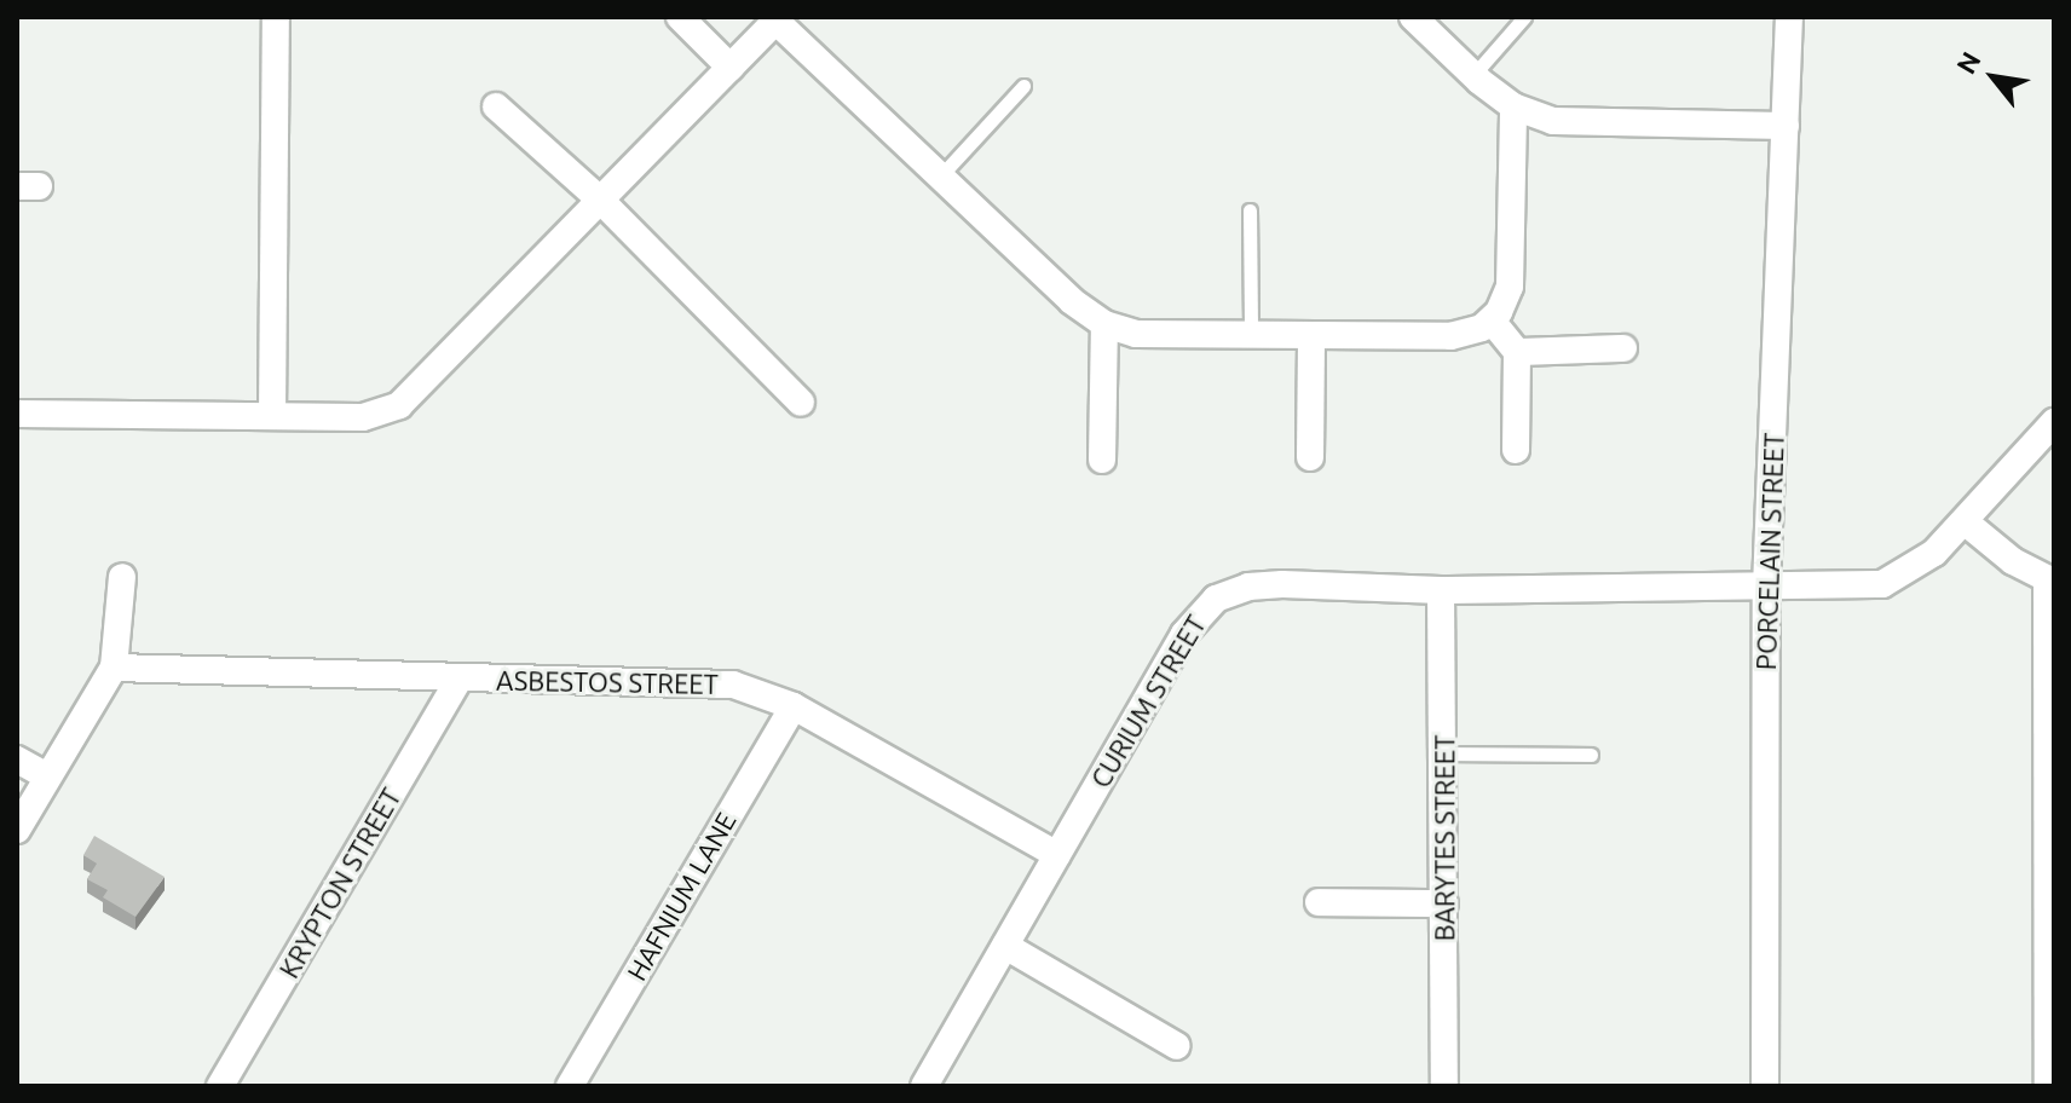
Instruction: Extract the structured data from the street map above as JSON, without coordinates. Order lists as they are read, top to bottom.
{
  "streets": {
    "street": [
      "PORCELAIN STREET",
      "ASBESTOS STREET",
      "CURIUM STREET",
      "BARYTES STREET",
      "KRYPTON STREET",
      "HAFNIUM LANE"
    ]
  },
  "crossings": [
    ["PORCELAIN STREET", "CURIUM STREET"],
    ["ASBESTOS STREET", "CURIUM STREET"],
    ["ASBESTOS STREET", "KRYPTON STREET"],
    ["ASBESTOS STREET", "HAFNIUM LANE"],
    ["CURIUM STREET", "BARYTES STREET"]
  ],
  "north": "top left"
}
